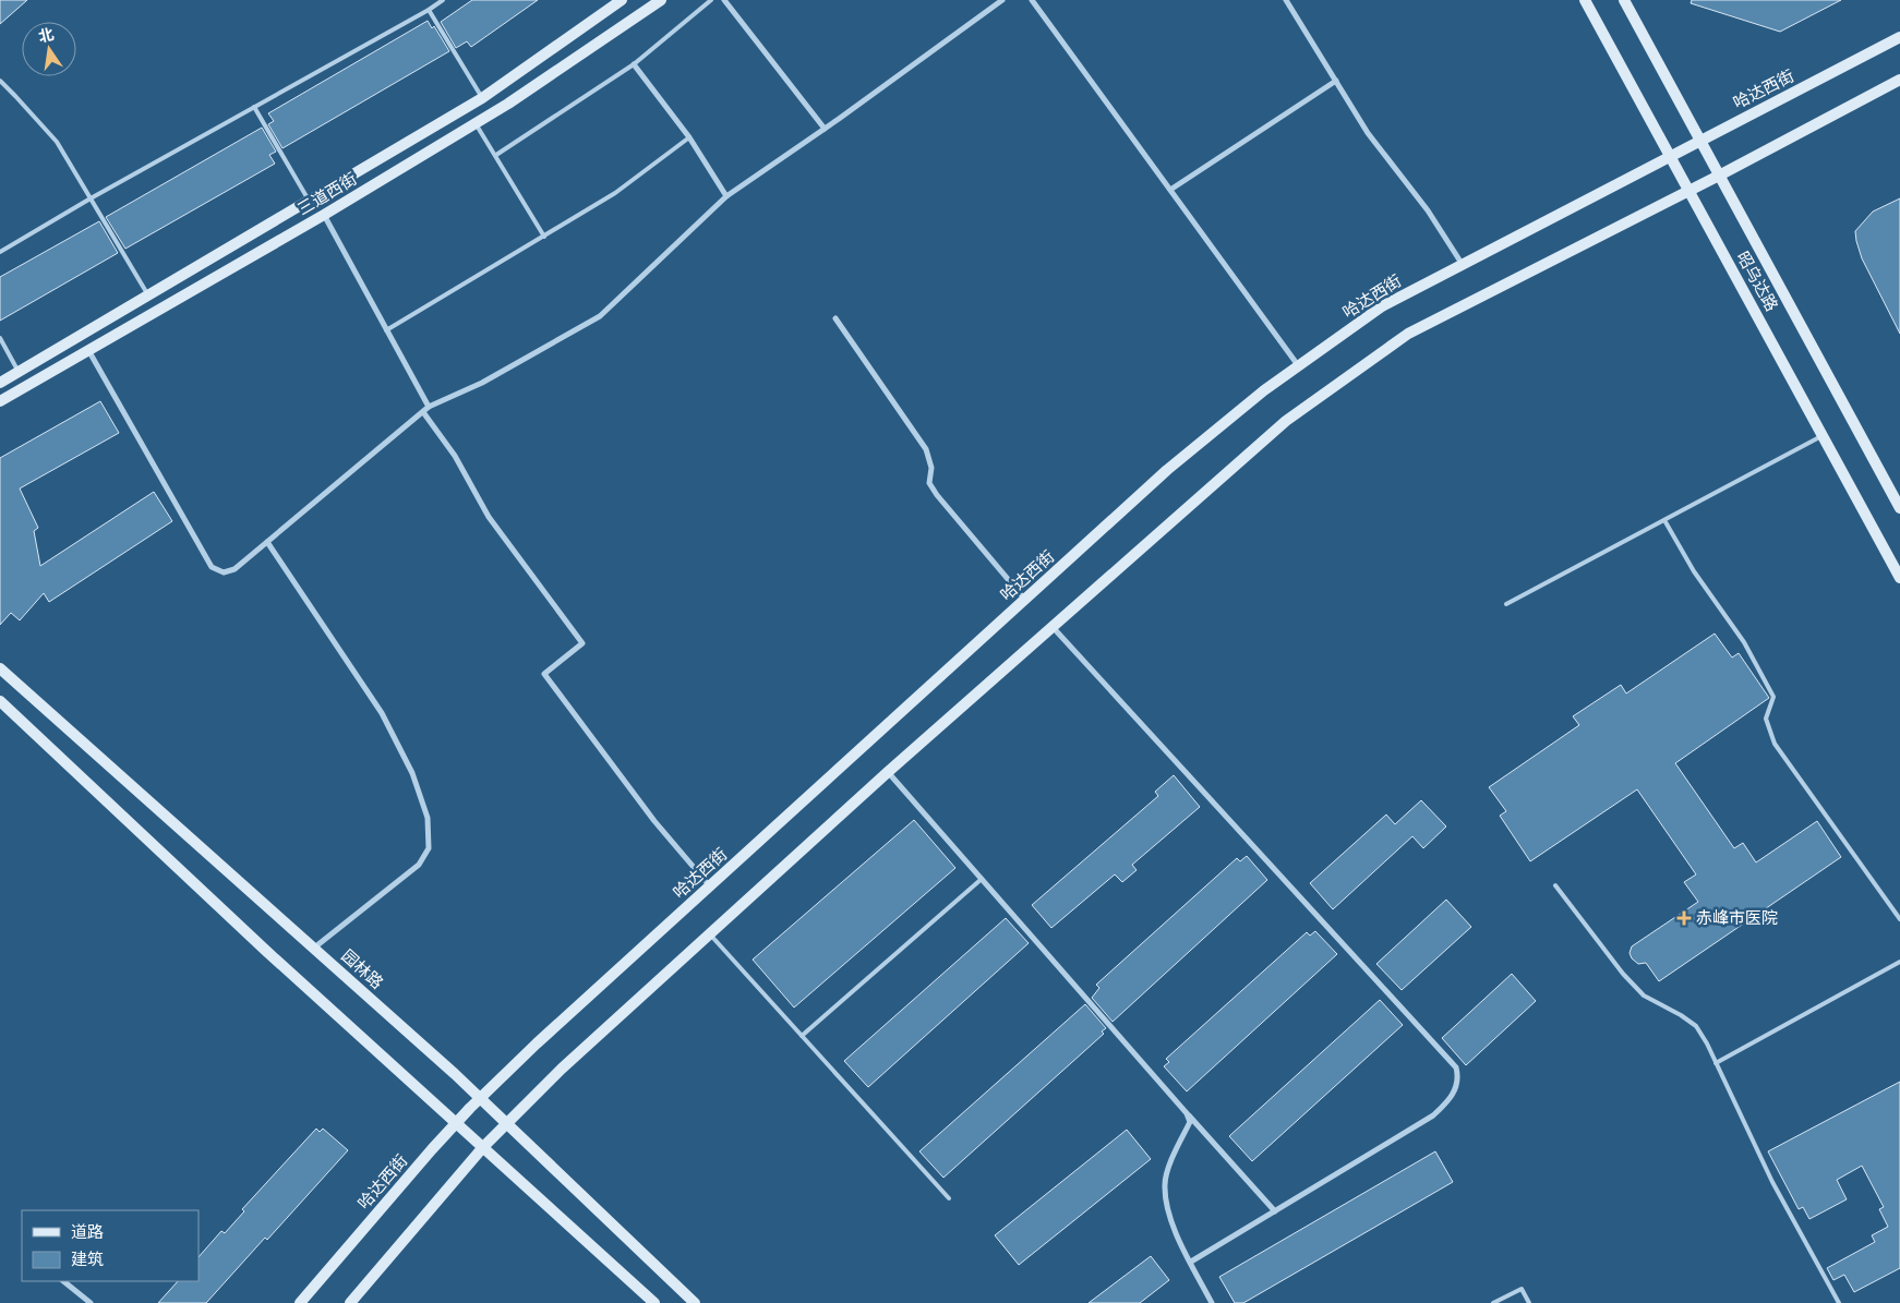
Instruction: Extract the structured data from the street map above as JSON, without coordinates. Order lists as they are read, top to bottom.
{
  "streets": {
    "main road": [
      "哈达西街",
      "三道西街",
      "昭乌达路",
      "园林路"
    ]
  },
  "crossings": [
    ["哈达西街", "昭乌达路"],
    ["哈达西街", "园林路"]
  ],
  "places": {
    "health": ["赤峰市医院"]
  },
  "legend": ["道路", "建筑"],
  "north": "top"
}
